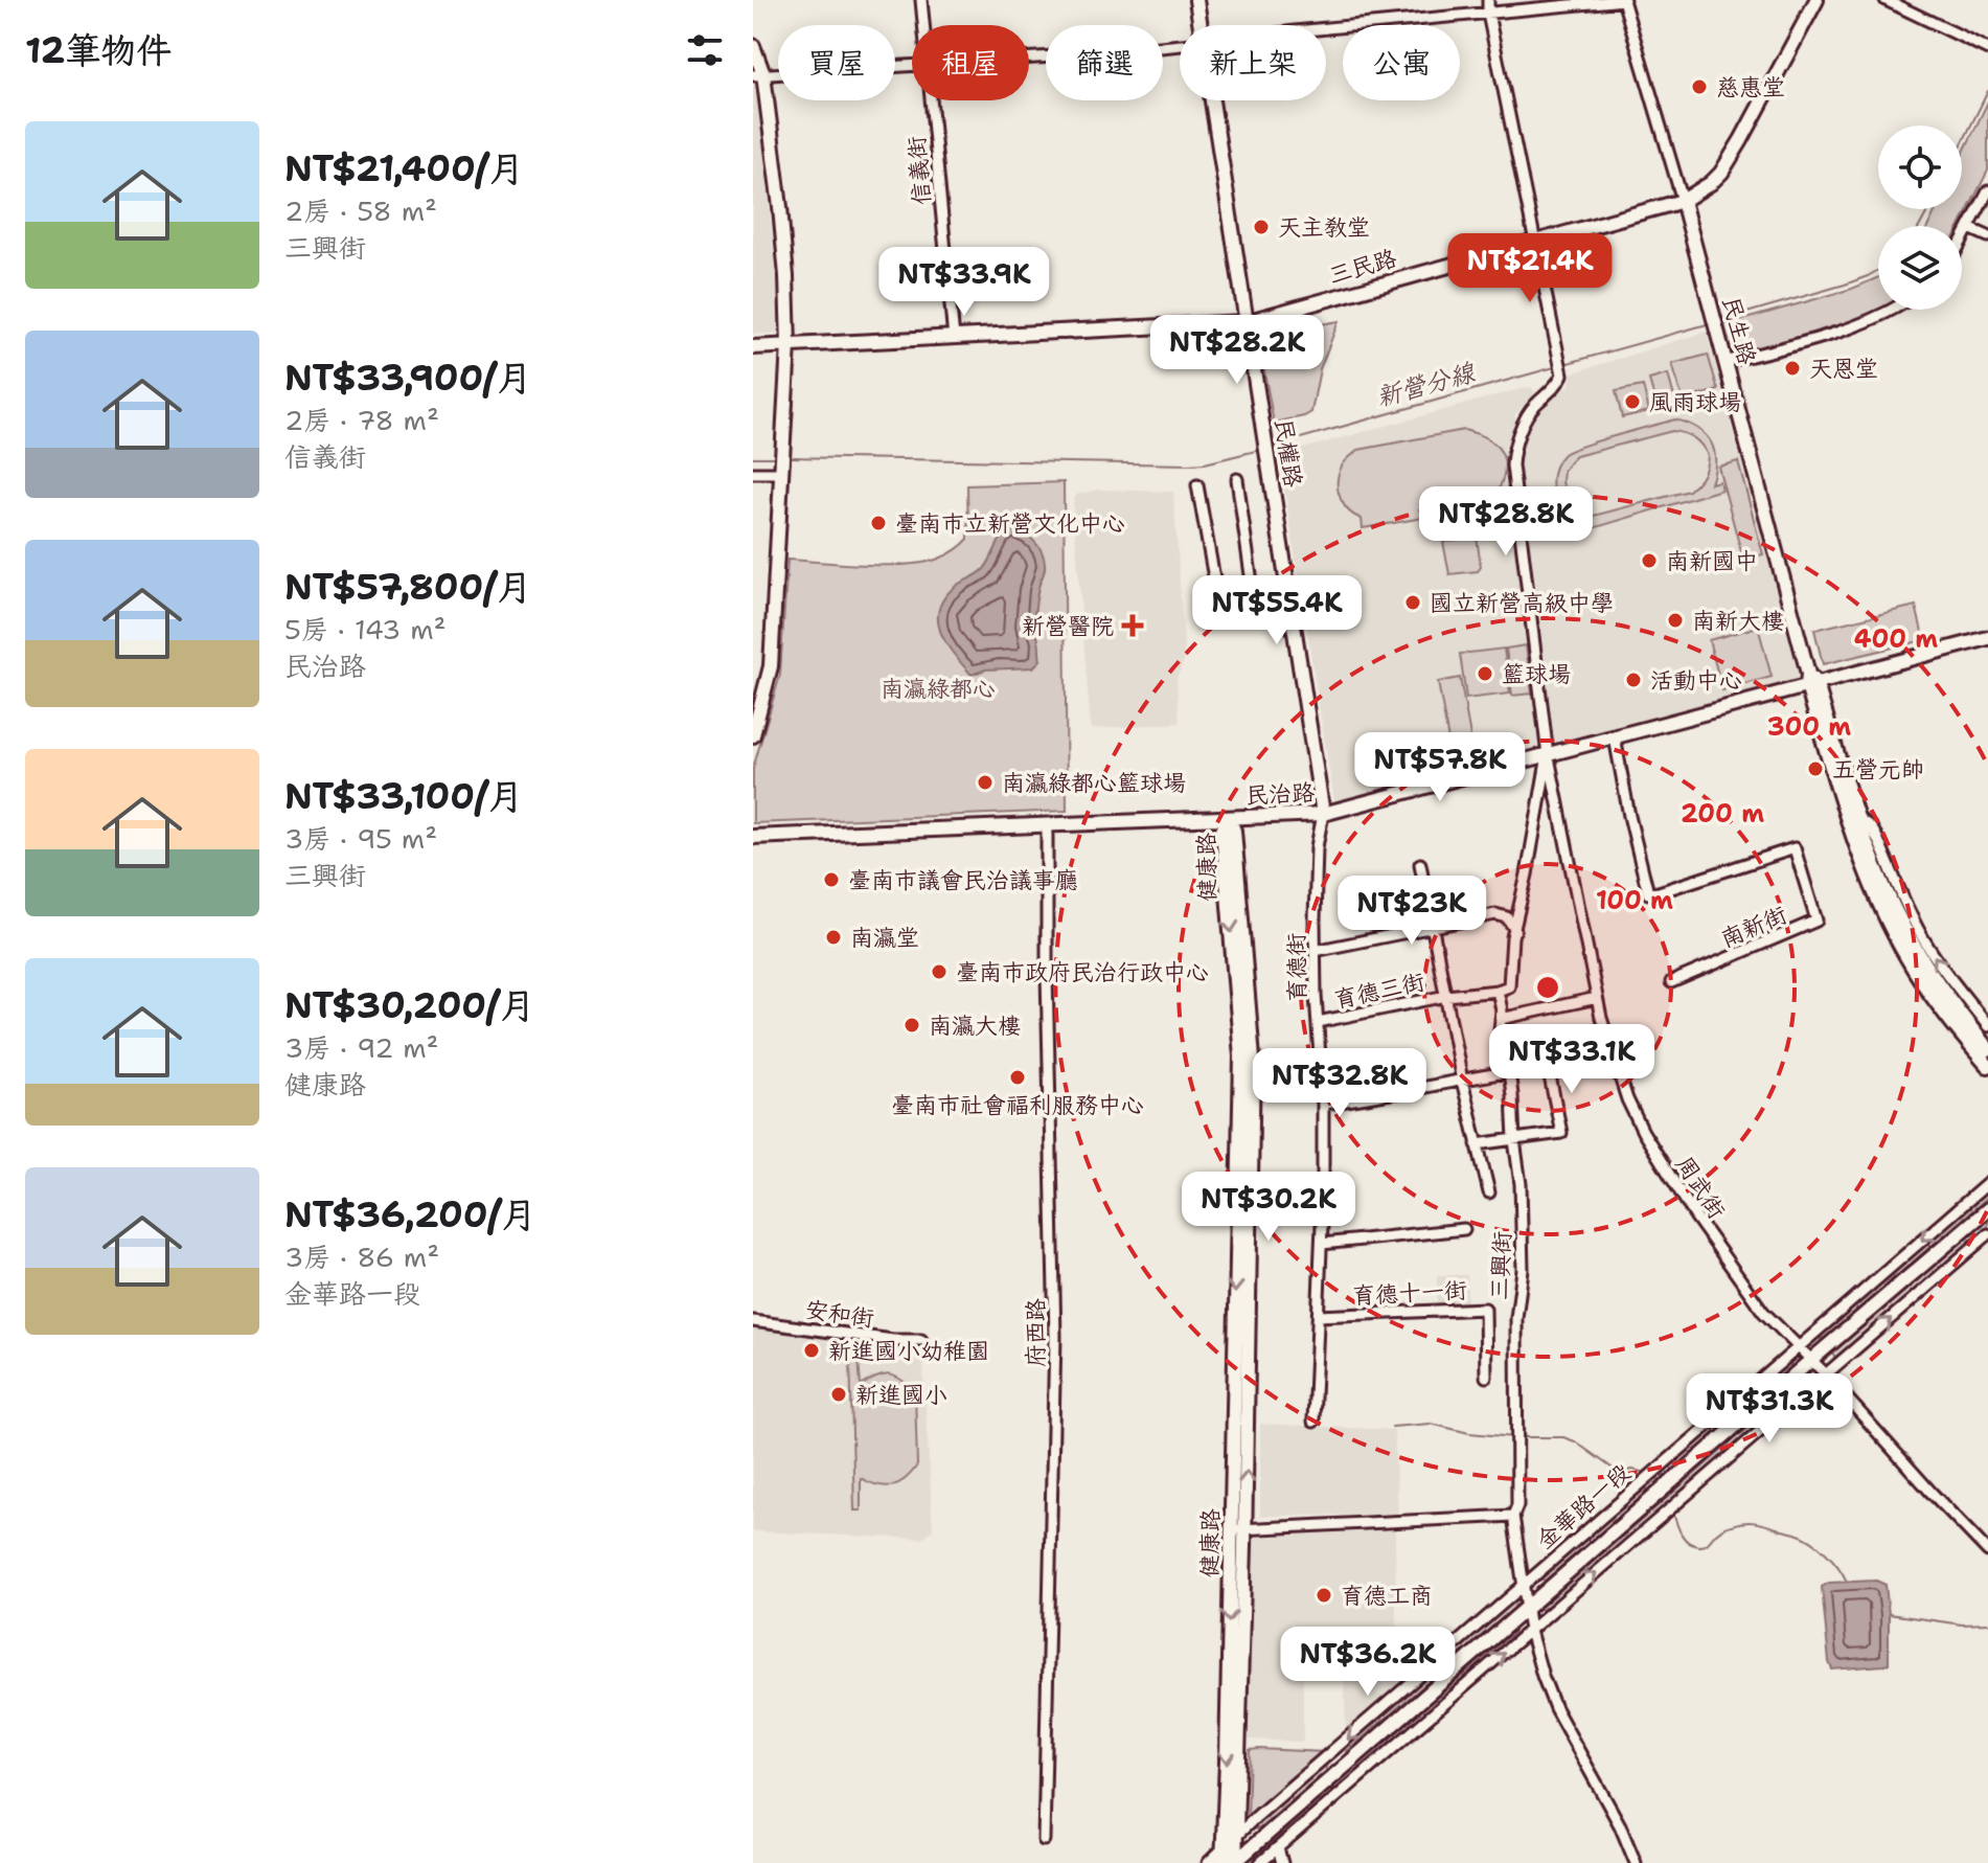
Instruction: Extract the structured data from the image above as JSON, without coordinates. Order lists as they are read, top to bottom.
{
  "streets": {
    "street": [
      "信義街",
      "三民路",
      "民生路",
      "民權路",
      "民治路",
      "健康路",
      "南新街",
      "育德街",
      "育德三街",
      "周武街",
      "三興街",
      "育德十一街",
      "安和街",
      "府西路",
      "金華路一段"
    ]
  },
  "crossings": [
    ["信義街", "三民路"],
    ["三民路", "民生路"],
    ["三民路", "民權路"],
    ["三民路", "三興街"],
    ["民生路", "民治路"],
    ["民權路", "民治路"],
    ["民權路", "育德街"],
    ["民治路", "健康路"],
    ["民治路", "南新街"],
    ["民治路", "育德街"],
    ["民治路", "周武街"],
    ["民治路", "三興街"],
    ["民治路", "府西路"],
    ["健康路", "金華路一段"],
    ["育德街", "育德三街"],
    ["育德街", "育德十一街"],
    ["育德三街", "三興街"],
    ["周武街", "三興街"],
    ["周武街", "金華路一段"],
    ["三興街", "金華路一段"]
  ],
  "water": ["新營分線"],
  "parks": ["南瀛綠都心"],
  "places": {
    "other": [
      "慈惠堂",
      "天主教堂",
      "天恩堂",
      "風雨球場",
      "臺南市立新營文化中心",
      "南新國中",
      "國立新營高級中學",
      "南新大樓",
      "籃球場",
      "活動中心",
      "五營元帥",
      "南瀛綠都心籃球場",
      "臺南市議會民治議事廳",
      "南瀛堂",
      "臺南市政府民治行政中心",
      "南瀛大樓",
      "臺南市社會福利服務中心",
      "新進國小幼稚園",
      "新進國小",
      "育德工商"
    ],
    "health": ["新營醫院"]
  },
  "page": {
    "heading": "12筆物件",
    "chip": [
      "買屋",
      "租屋",
      "篩選",
      "新上架",
      "公寓"
    ],
    "list": [
      {
        "name": "NT$21,400/月",
        "note": "2房 · 58 m² · 三興街"
      },
      {
        "name": "NT$33,900/月",
        "note": "2房 · 78 m² · 信義街"
      },
      {
        "name": "NT$57,800/月",
        "note": "5房 · 143 m² · 民治路"
      },
      {
        "name": "NT$33,100/月",
        "note": "3房 · 95 m² · 三興街"
      },
      {
        "name": "NT$30,200/月",
        "note": "3房 · 92 m² · 健康路"
      },
      {
        "name": "NT$36,200/月",
        "note": "3房 · 86 m² · 金華路一段"
      }
    ],
    "price": [
      "NT$21.4K",
      "NT$33.9K",
      "NT$28.2K",
      "NT$28.8K",
      "NT$55.4K",
      "NT$57.8K",
      "NT$23K",
      "NT$33.1K",
      "NT$32.8K",
      "NT$30.2K",
      "NT$31.3K",
      "NT$36.2K"
    ]
  },
  "rings": [
    "400 m",
    "300 m",
    "200 m",
    "100 m"
  ]
}
